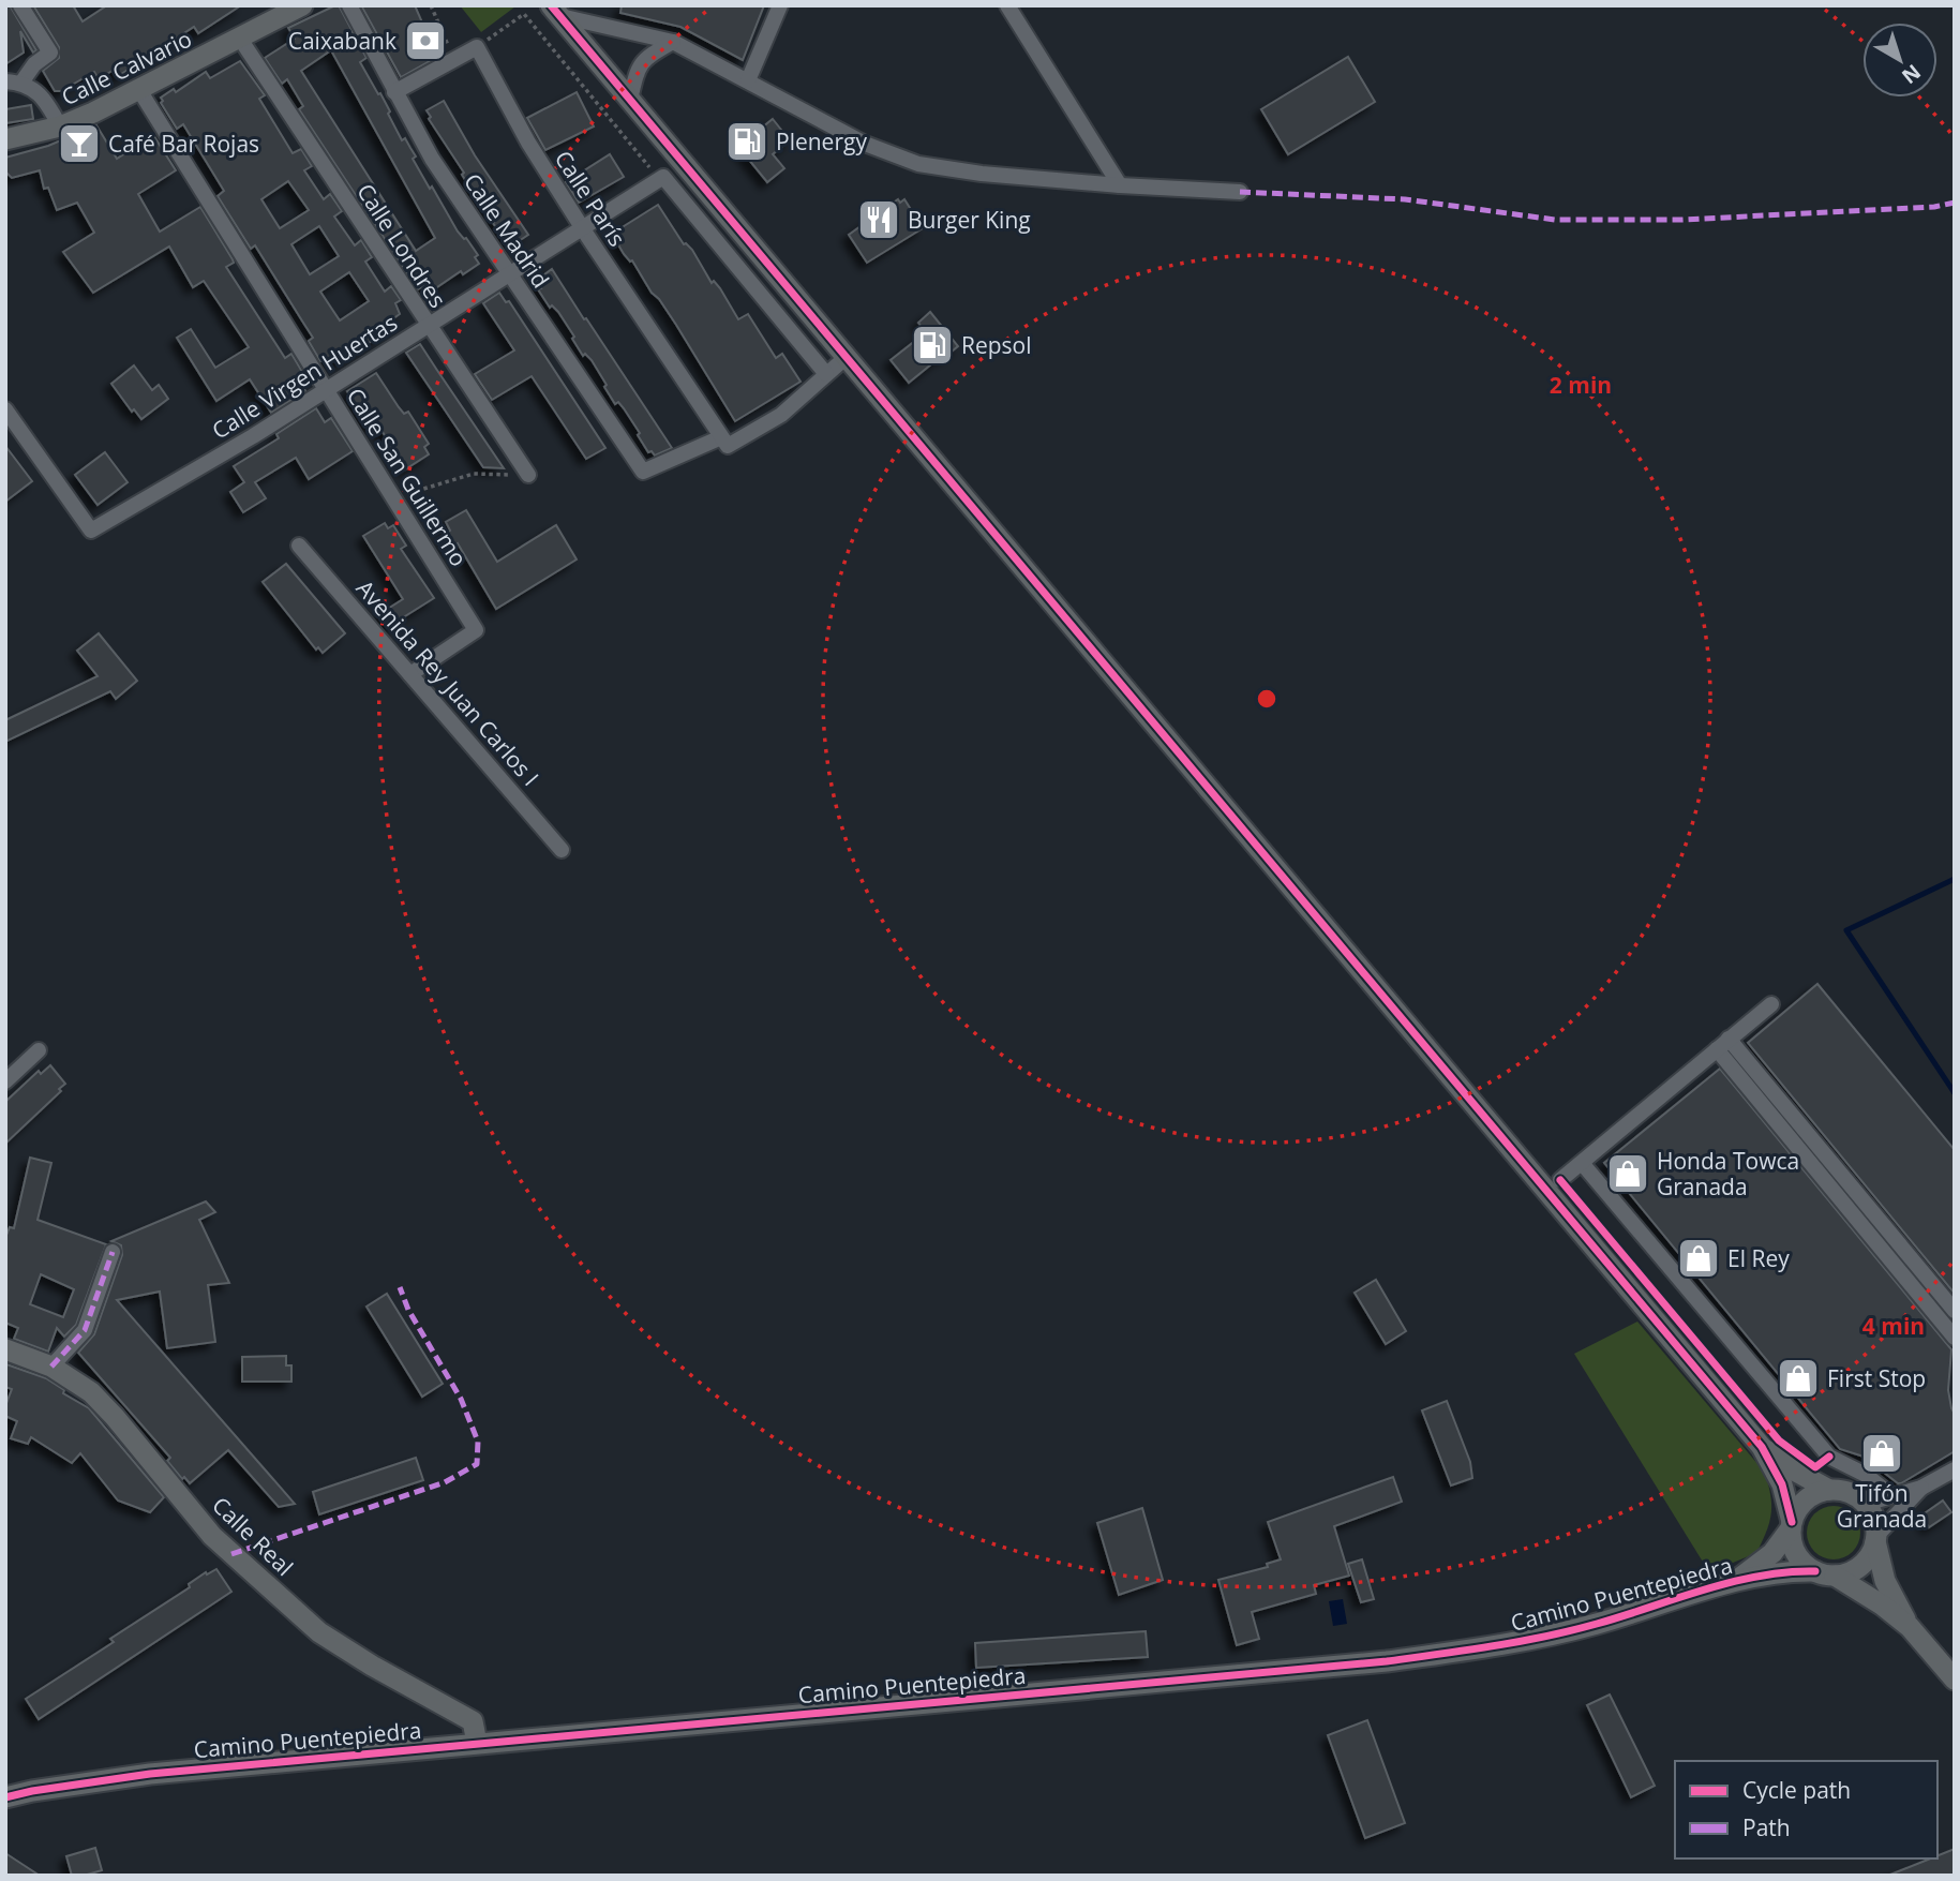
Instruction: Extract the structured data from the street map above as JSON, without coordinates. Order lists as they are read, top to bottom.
{
  "streets": {
    "street": [
      "Calle Calvario",
      "Calle París",
      "Calle Madrid",
      "Calle Londres",
      "Calle Virgen Huertas",
      "Calle San Guillermo",
      "Avenida Rey Juan Carlos I",
      "Calle Real",
      "Camino Puentepiedra"
    ]
  },
  "crossings": [
    ["Calle Calvario", "Calle Londres"],
    ["Calle Calvario", "Calle San Guillermo"],
    ["Calle París", "Calle Madrid"],
    ["Calle París", "Calle Virgen Huertas"],
    ["Calle Madrid", "Calle Virgen Huertas"],
    ["Calle Londres", "Calle Virgen Huertas"],
    ["Calle Virgen Huertas", "Calle San Guillermo"],
    ["Calle San Guillermo", "Avenida Rey Juan Carlos I"],
    ["Calle Real", "Camino Puentepiedra"]
  ],
  "places": {
    "bank": ["Caixabank"],
    "fuel station": ["Plenergy", "Repsol"],
    "bar": ["Café Bar Rojas"],
    "restaurant": ["Burger King"],
    "shop": [
      "Honda Towca Granada",
      "El Rey",
      "First Stop",
      "Tifón Granada"
    ]
  },
  "legend": ["Cycle path", "Path"],
  "north": "bottom right",
  "rings": ["2 min", "4 min"]
}
